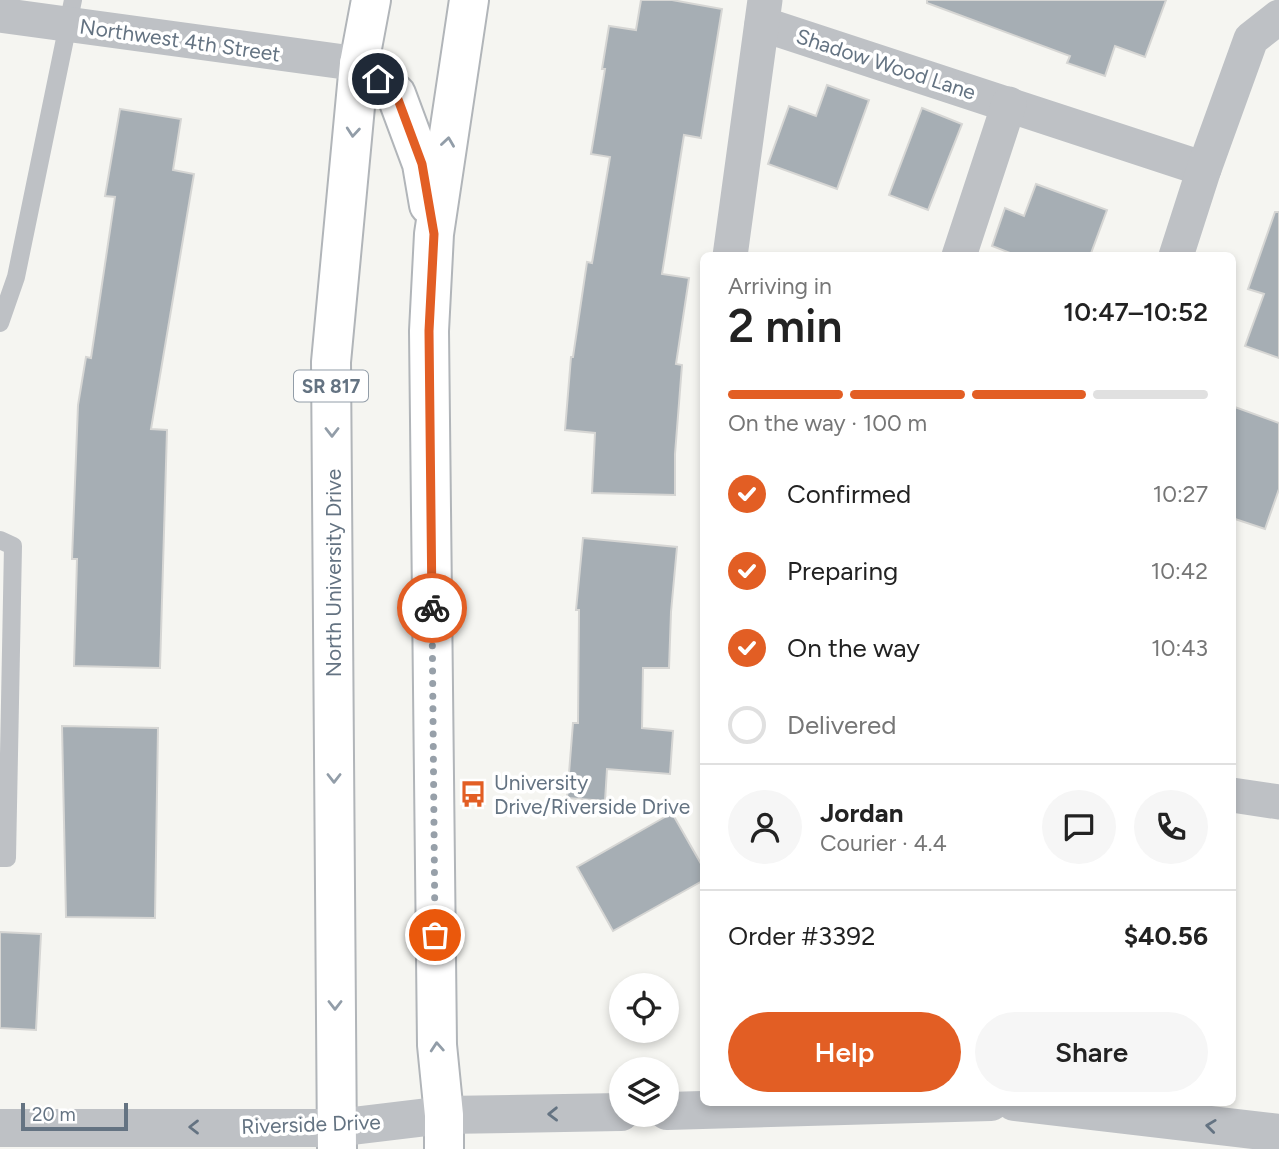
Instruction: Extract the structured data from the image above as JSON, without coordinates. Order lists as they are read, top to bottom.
{
  "streets": {
    "main road": ["SR 817", "North University Drive"],
    "street": ["Northwest 4th Street", "Shadow Wood Lane", "Riverside Drive"]
  },
  "crossings": [
    ["Northwest 4th Street", "North University Drive"],
    ["North University Drive", "Riverside Drive"]
  ],
  "one_way": ["Riverside Drive"],
  "places": {
    "bus stop": ["University Drive/Riverside Drive"]
  },
  "scale_bar": "20 m",
  "page": {
    "heading": ["2 min", "Arriving in", "10:47–10:52"],
    "panel": [
      "Jordan",
      "Courier · 4.4",
      "Order #3392",
      "$40.56"
    ],
    "bar": "On the way · 100 m",
    "list": [
      ["Confirmed", "10:27"],
      ["Preparing", "10:42"],
      ["On the way", "10:43"],
      "Delivered"
    ],
    "buttons": ["Help", "Share"],
    "scale": "20 m"
  }
}
